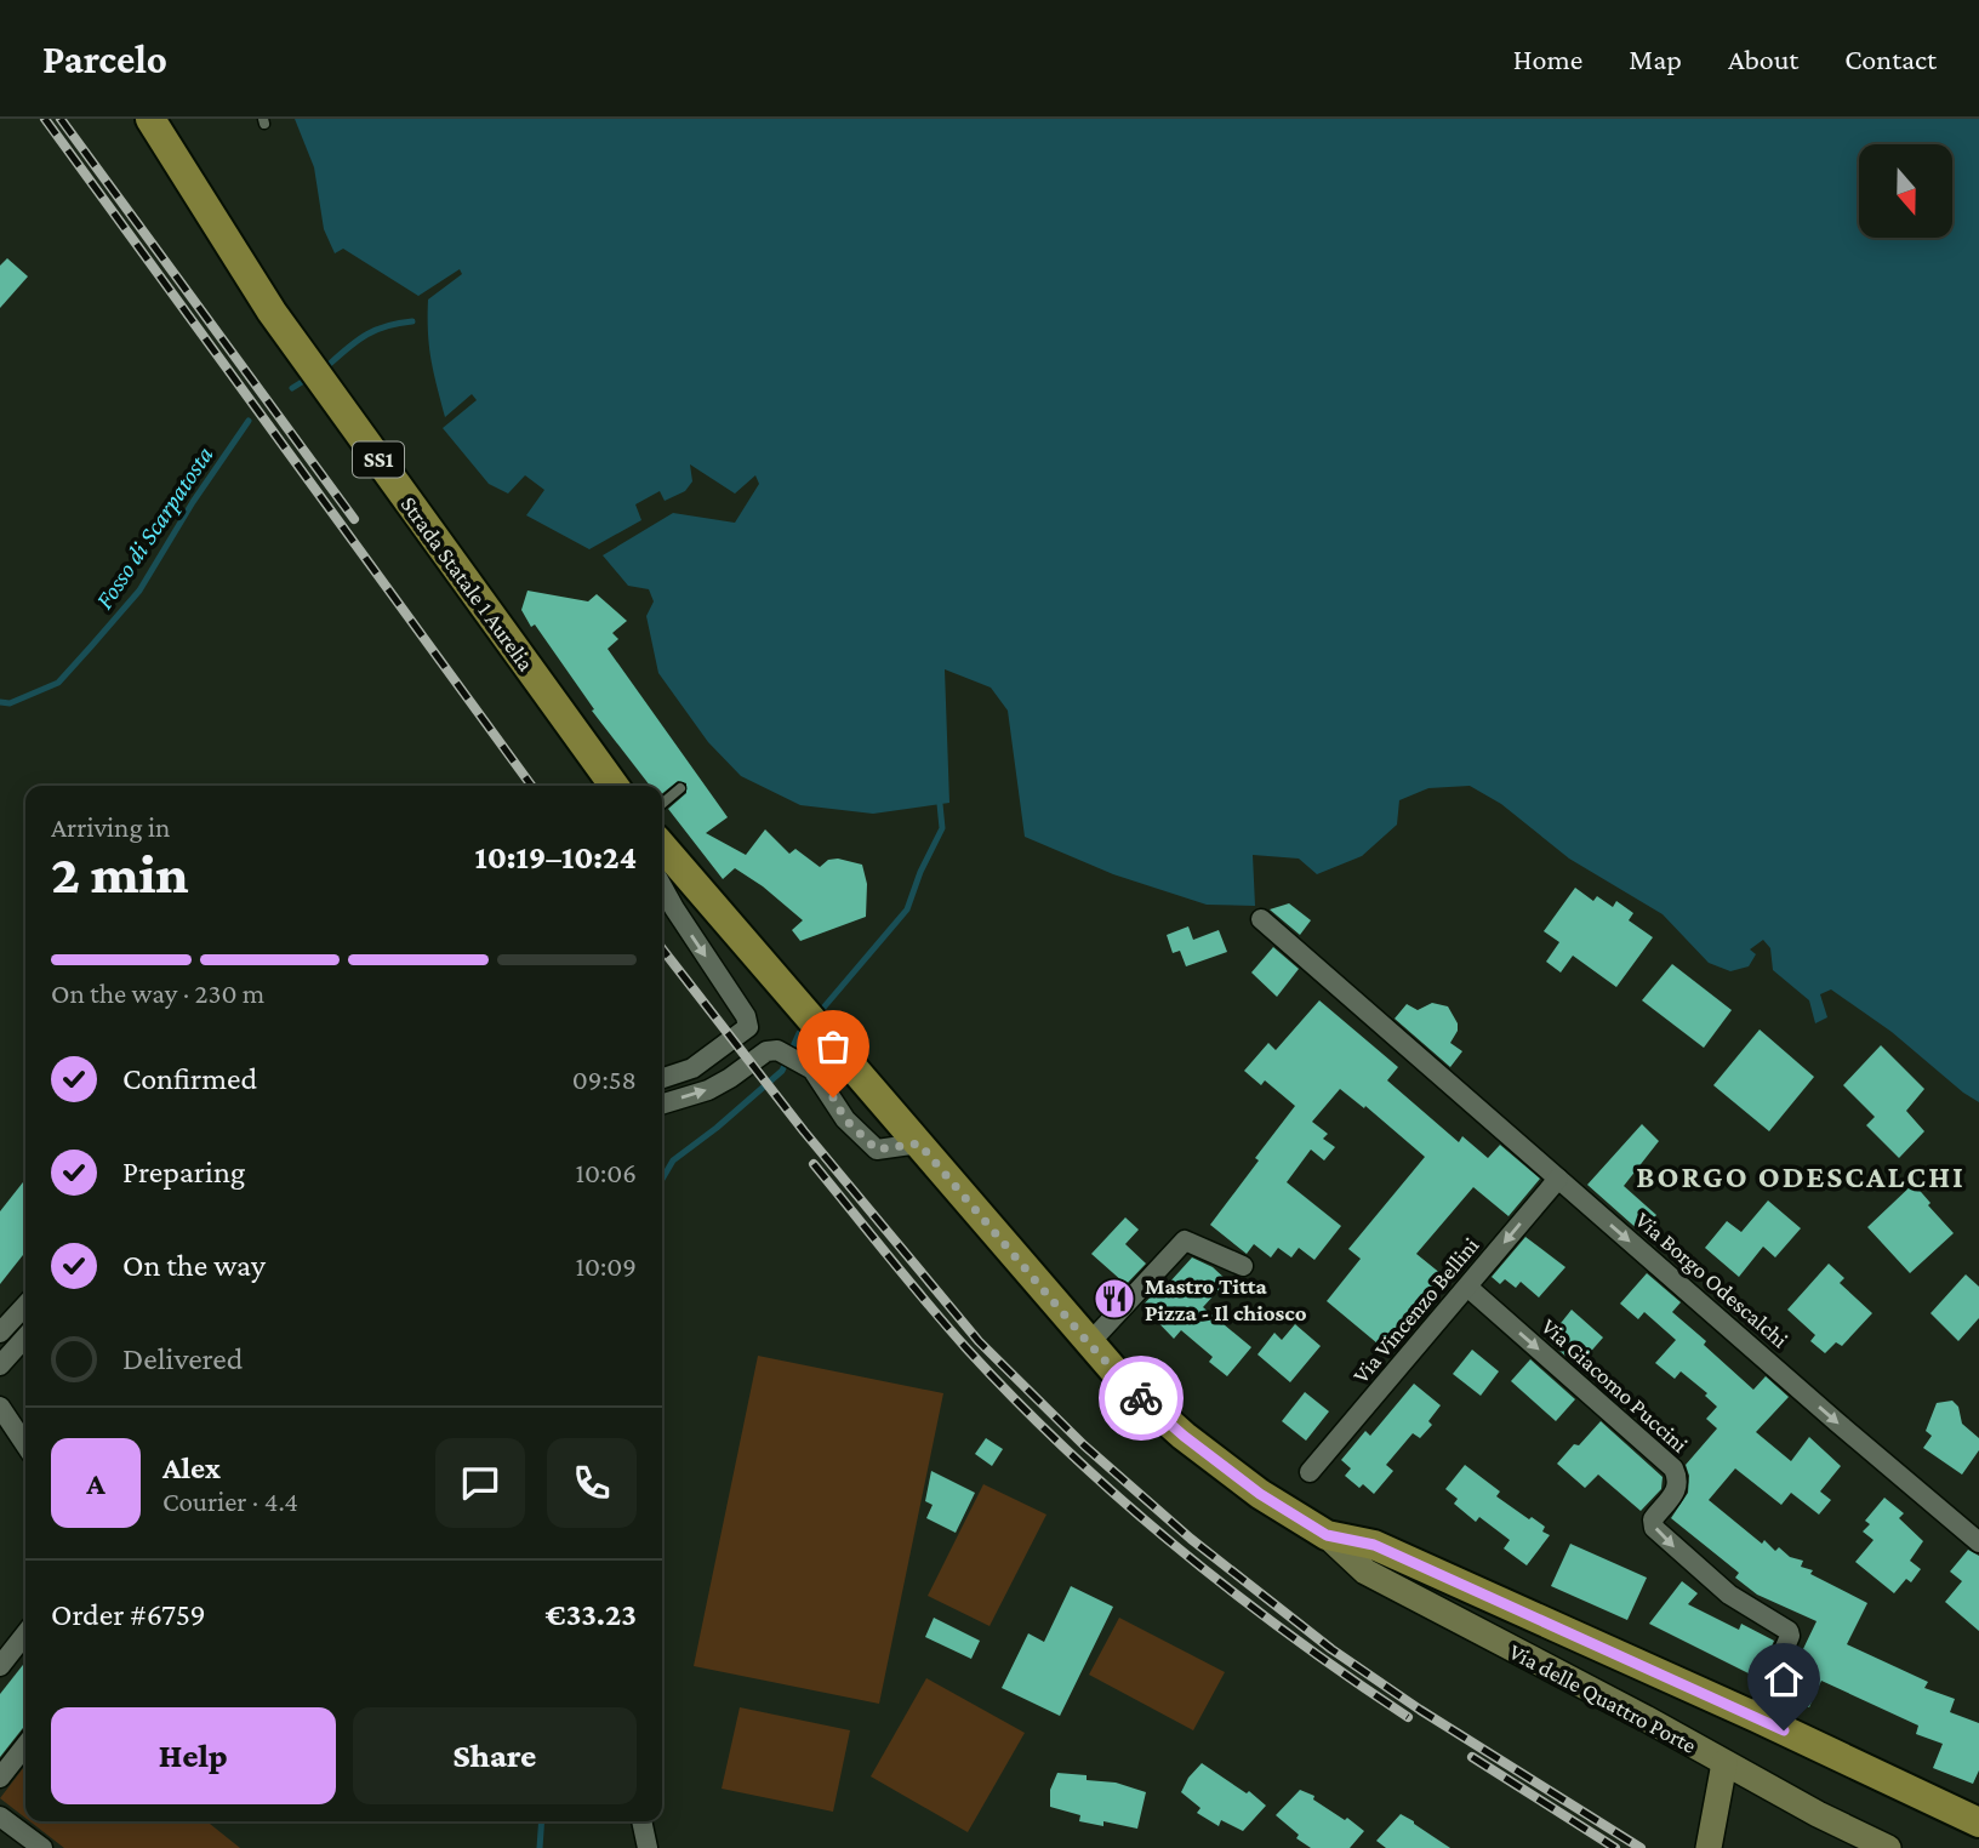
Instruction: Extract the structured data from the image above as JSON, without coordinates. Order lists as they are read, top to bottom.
{
  "streets": {
    "main road": ["SS1", "Strada Statale 1 Aurelia", "Via delle Quattro Porte"],
    "street": ["Via Borgo Odescalchi", "Via Vincenzo Bellini", "Via Giacomo Puccini"]
  },
  "crossings": [
    ["Via Borgo Odescalchi", "Via Vincenzo Bellini"],
    ["Via Vincenzo Bellini", "Via Giacomo Puccini"]
  ],
  "one_way": ["Via Borgo Odescalchi", "Via Vincenzo Bellini", "Via Giacomo Puccini"],
  "districts": ["BORGO ODESCALCHI"],
  "water": ["Fosso di Scarpatosta"],
  "places": {
    "restaurant": ["Mastro Titta Pizza - Il chiosco"]
  },
  "north": "bottom",
  "page": {
    "header": "Parcelo",
    "nav": [
      "Home",
      "Map",
      "About",
      "Contact"
    ],
    "heading": ["2 min", "Arriving in", "10:19–10:24"],
    "panel": [
      "Alex",
      "Courier · 4.4",
      "Order #6759",
      "€33.23"
    ],
    "bar": "On the way · 230 m",
    "list": [
      ["Confirmed", "09:58"],
      ["Preparing", "10:06"],
      ["On the way", "10:09"],
      "Delivered"
    ],
    "round": "A",
    "buttons": ["Help", "Share"]
  }
}
